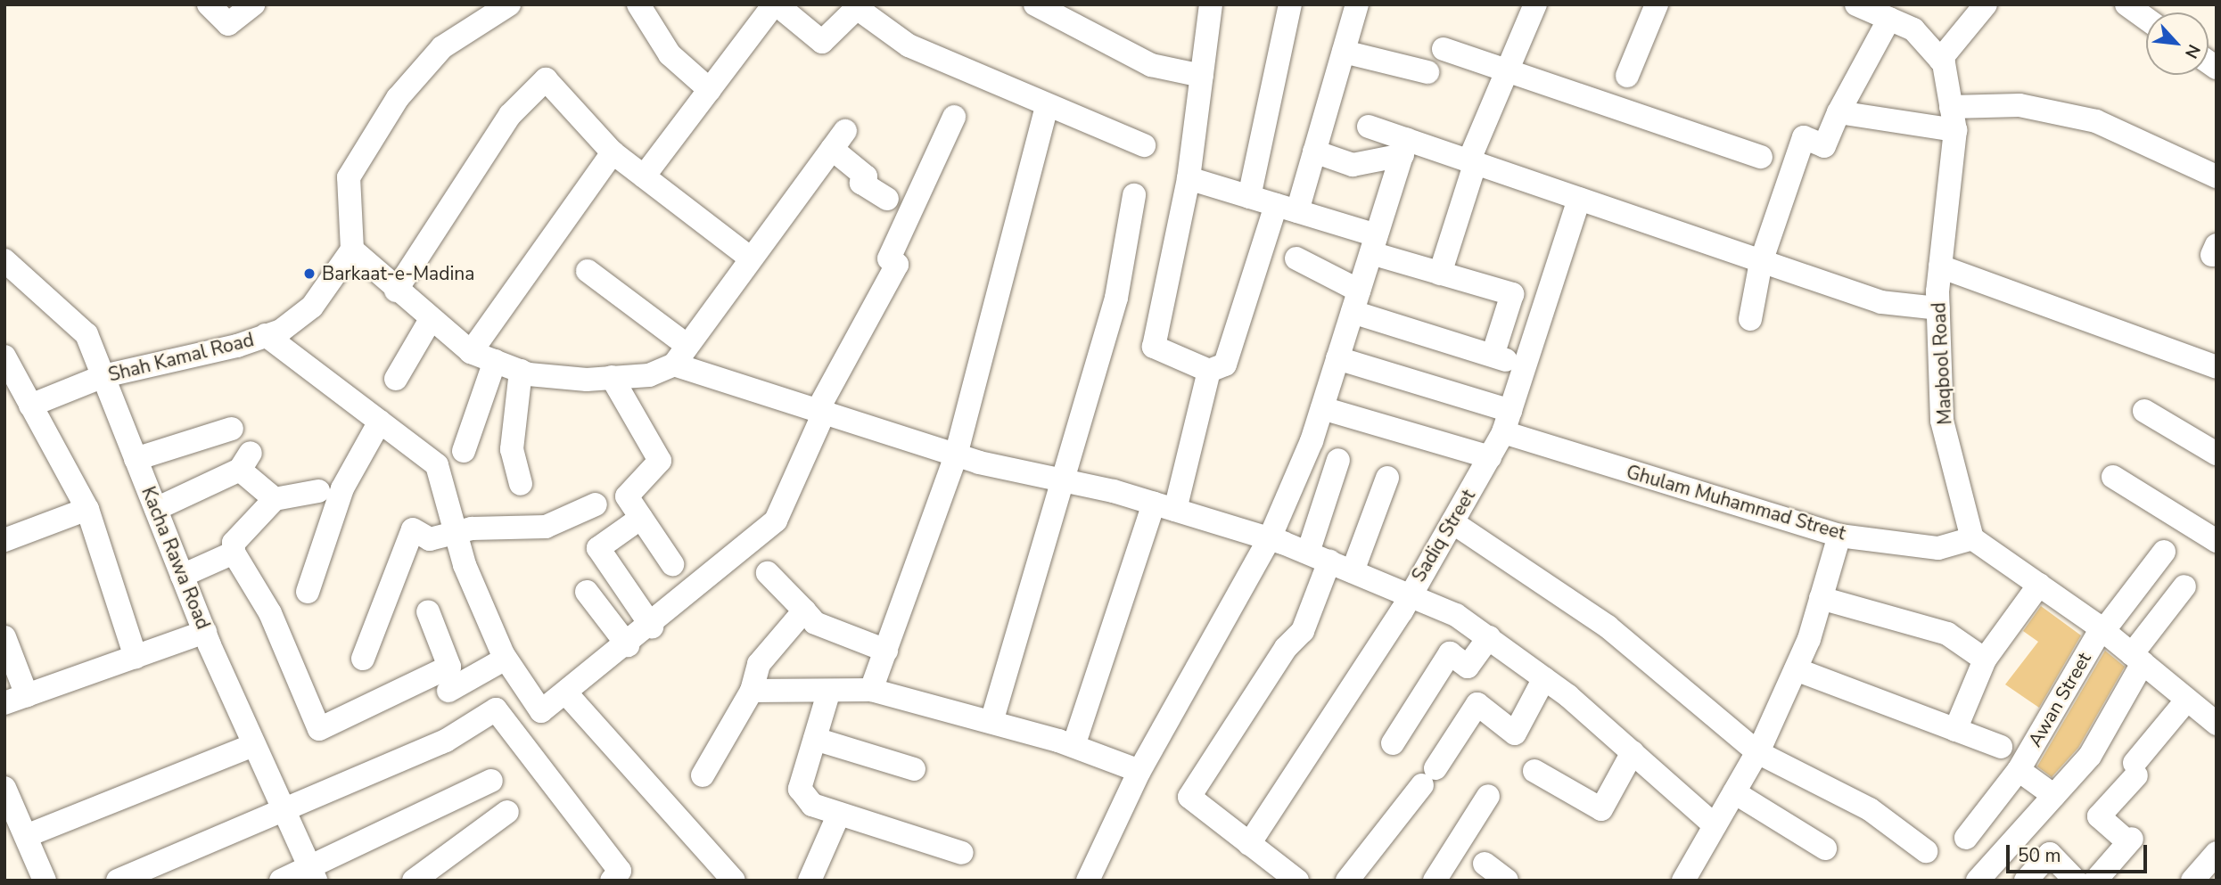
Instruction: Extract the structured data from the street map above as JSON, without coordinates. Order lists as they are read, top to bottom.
{
  "streets": {
    "street": [
      "Shah Kamal Road",
      "Maqbool Road",
      "Ghulam Muhammad Street",
      "Sadiq Street",
      "Kacha Rawa Road",
      "Awan Street"
    ]
  },
  "crossings": [
    ["Shah Kamal Road", "Kacha Rawa Road"],
    ["Maqbool Road", "Ghulam Muhammad Street"],
    ["Ghulam Muhammad Street", "Sadiq Street"]
  ],
  "places": ["Barkaat-e-Madina"],
  "scale_bar": "50 m",
  "north": "bottom right"
}
